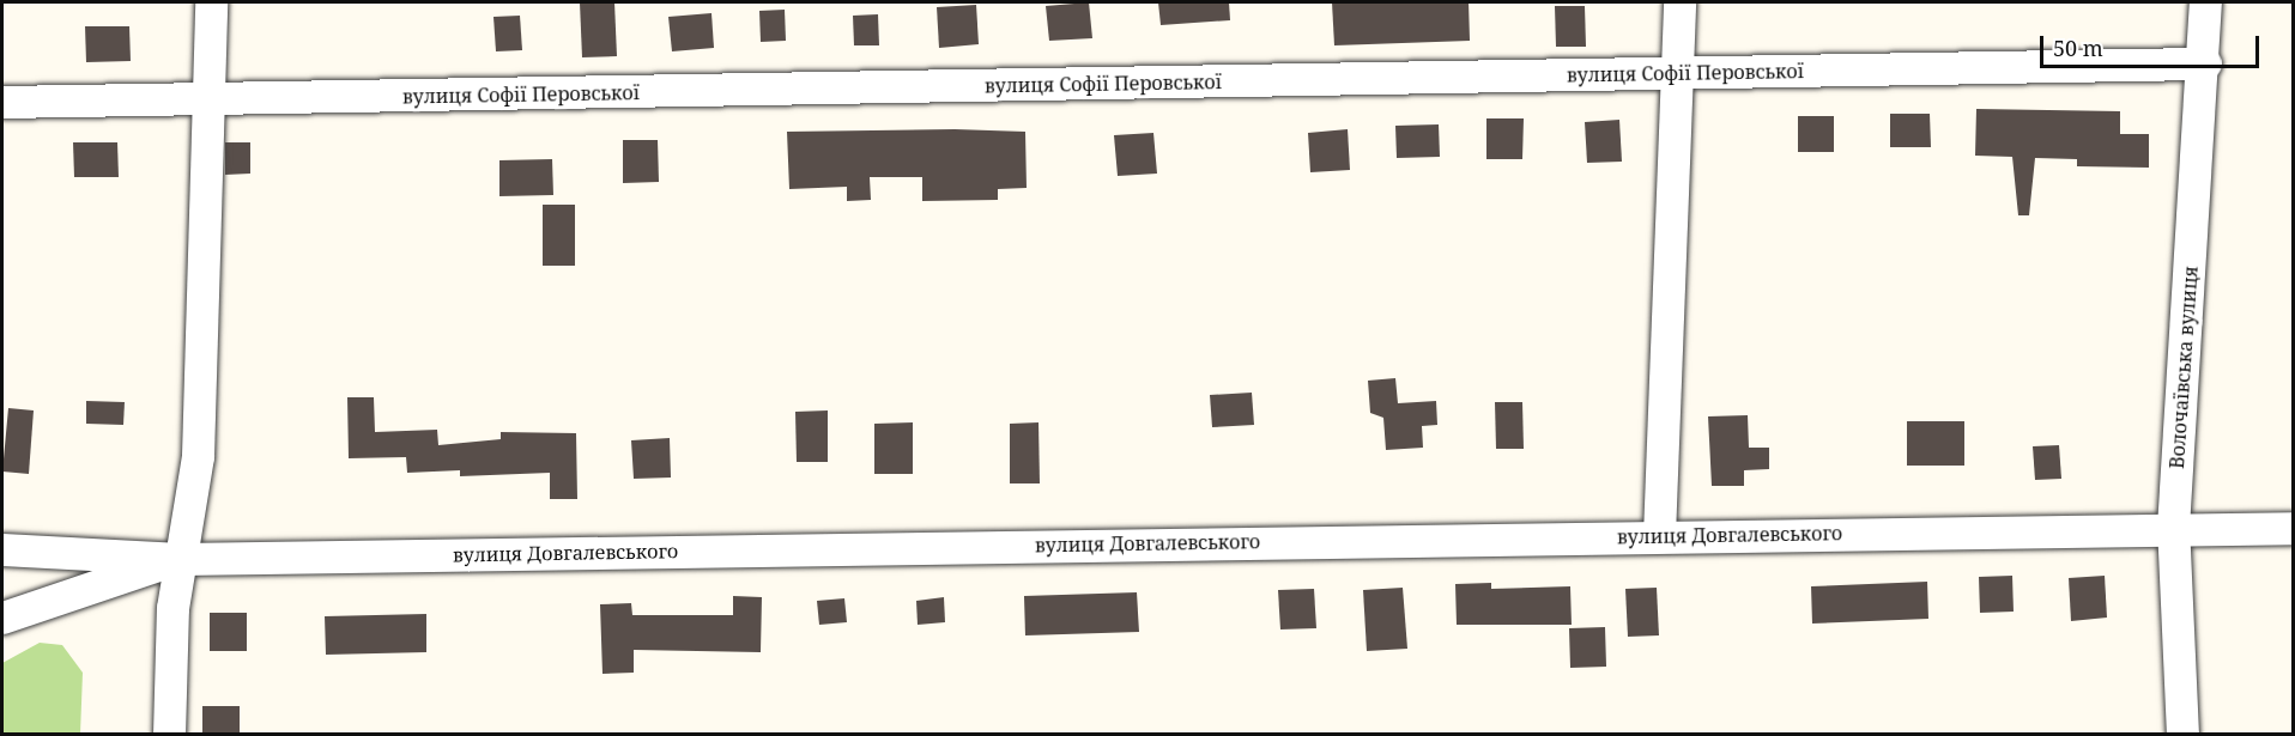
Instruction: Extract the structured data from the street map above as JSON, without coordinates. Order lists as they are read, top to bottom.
{
  "streets": {
    "street": ["вулиця Софії Перовської", "Волочаївська вулиця", "вулиця Довгалевського"]
  },
  "crossings": [
    ["вулиця Софії Перовської", "Волочаївська вулиця"],
    ["Волочаївська вулиця", "вулиця Довгалевського"]
  ],
  "scale_bar": "50 m"
}
